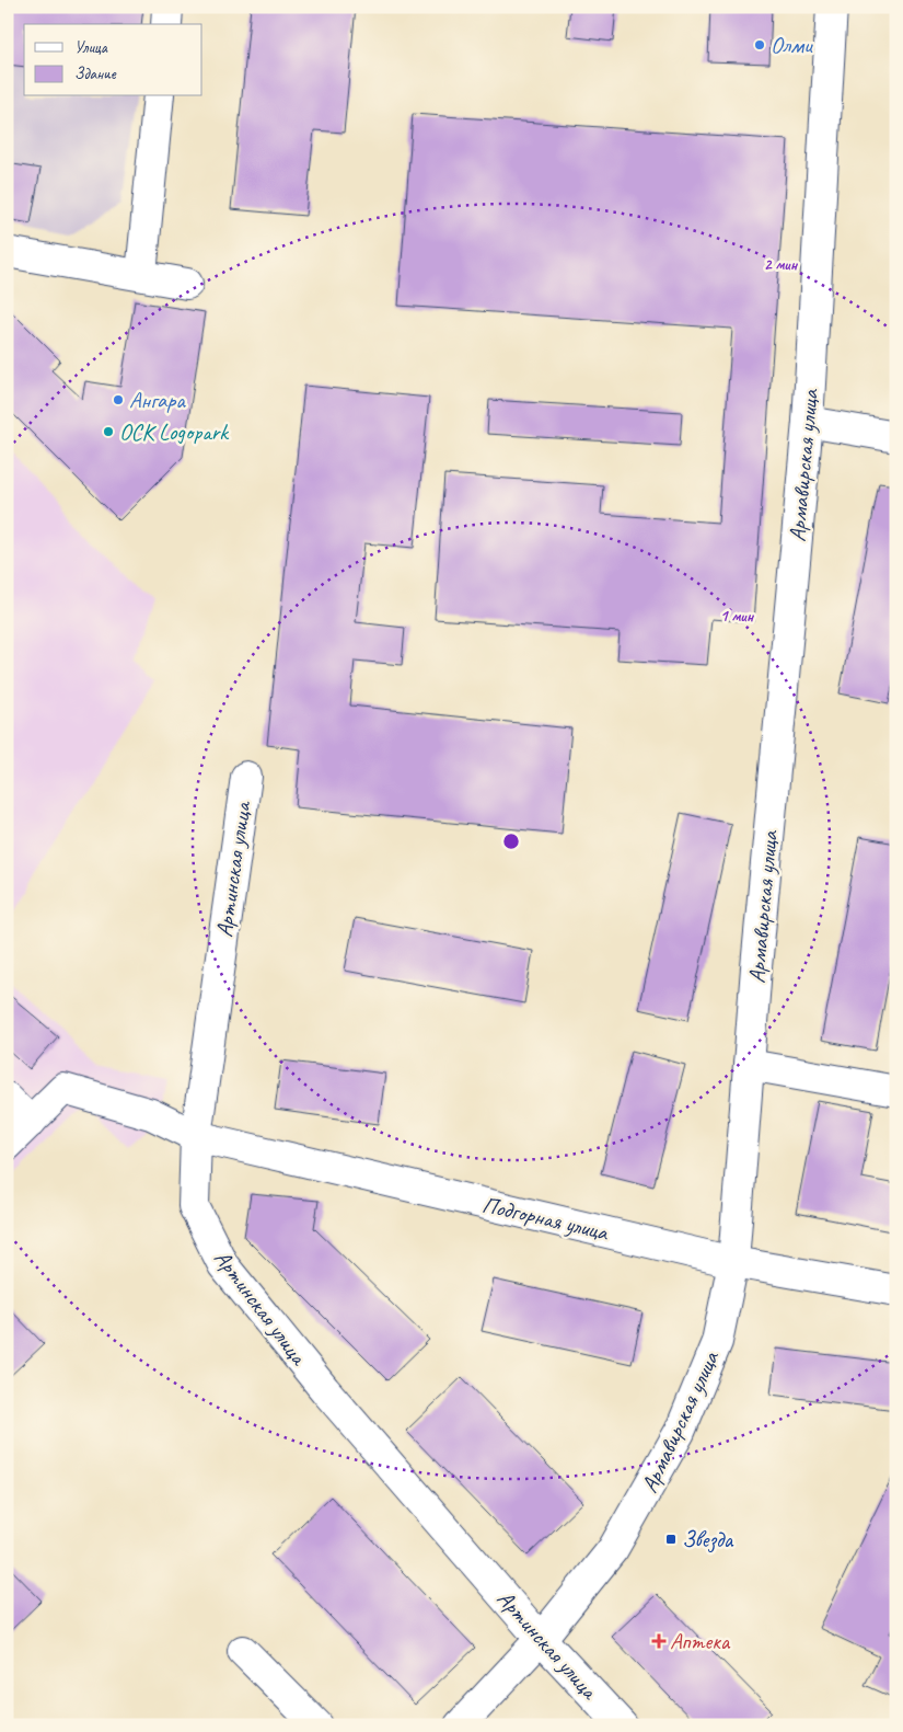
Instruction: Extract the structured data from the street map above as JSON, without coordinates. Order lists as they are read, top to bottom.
{
  "streets": {
    "street": ["Армавирская улица", "Артинская улица", "Подгорная улица"]
  },
  "crossings": [
    ["Армавирская улица", "Артинская улица"],
    ["Армавирская улица", "Подгорная улица"],
    ["Артинская улица", "Подгорная улица"]
  ],
  "places": {
    "other": ["Олми", "Ангара", "ОСК Logopark"],
    "transit": ["Звезда"],
    "health": ["Аптека"]
  },
  "legend": ["Улица", "Здание"],
  "rings": ["2 мин", "1 мин"]
}
